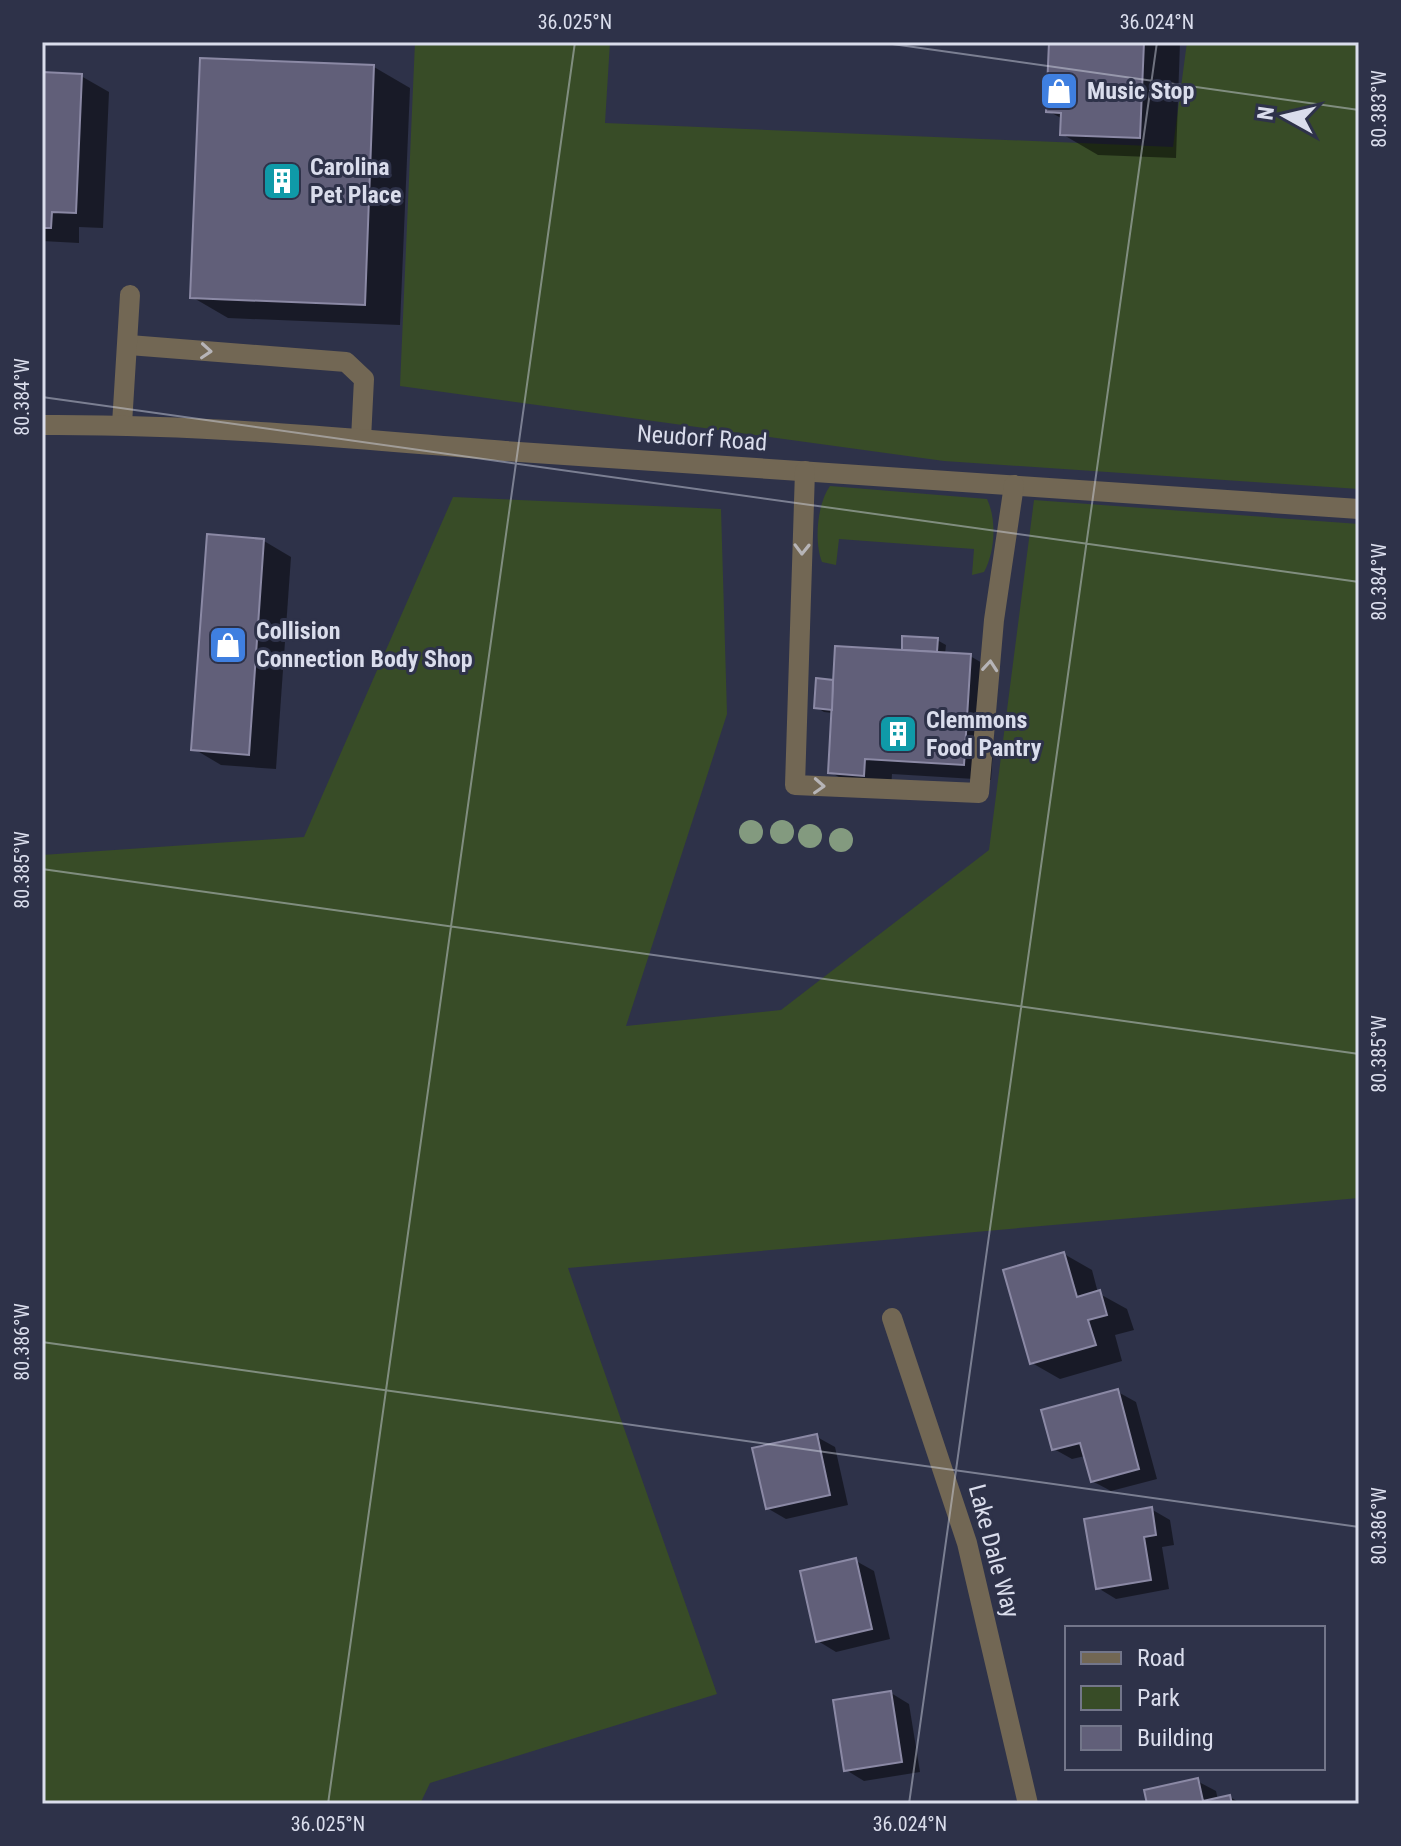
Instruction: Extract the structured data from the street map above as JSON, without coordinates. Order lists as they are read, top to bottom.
{
  "streets": {
    "street": ["Neudorf Road", "Lake Dale Way"]
  },
  "places": {
    "shop": ["Music Stop", "Collision Connection Body Shop"],
    "building": ["Carolina Pet Place", "Clemmons Food Pantry"]
  },
  "legend": ["Road", "Park", "Building"],
  "north": "left",
  "coordinates": [
    "36.025°N",
    "36.024°N",
    "80.383°W",
    "80.384°W",
    "80.385°W",
    "80.386°W"
  ]
}
